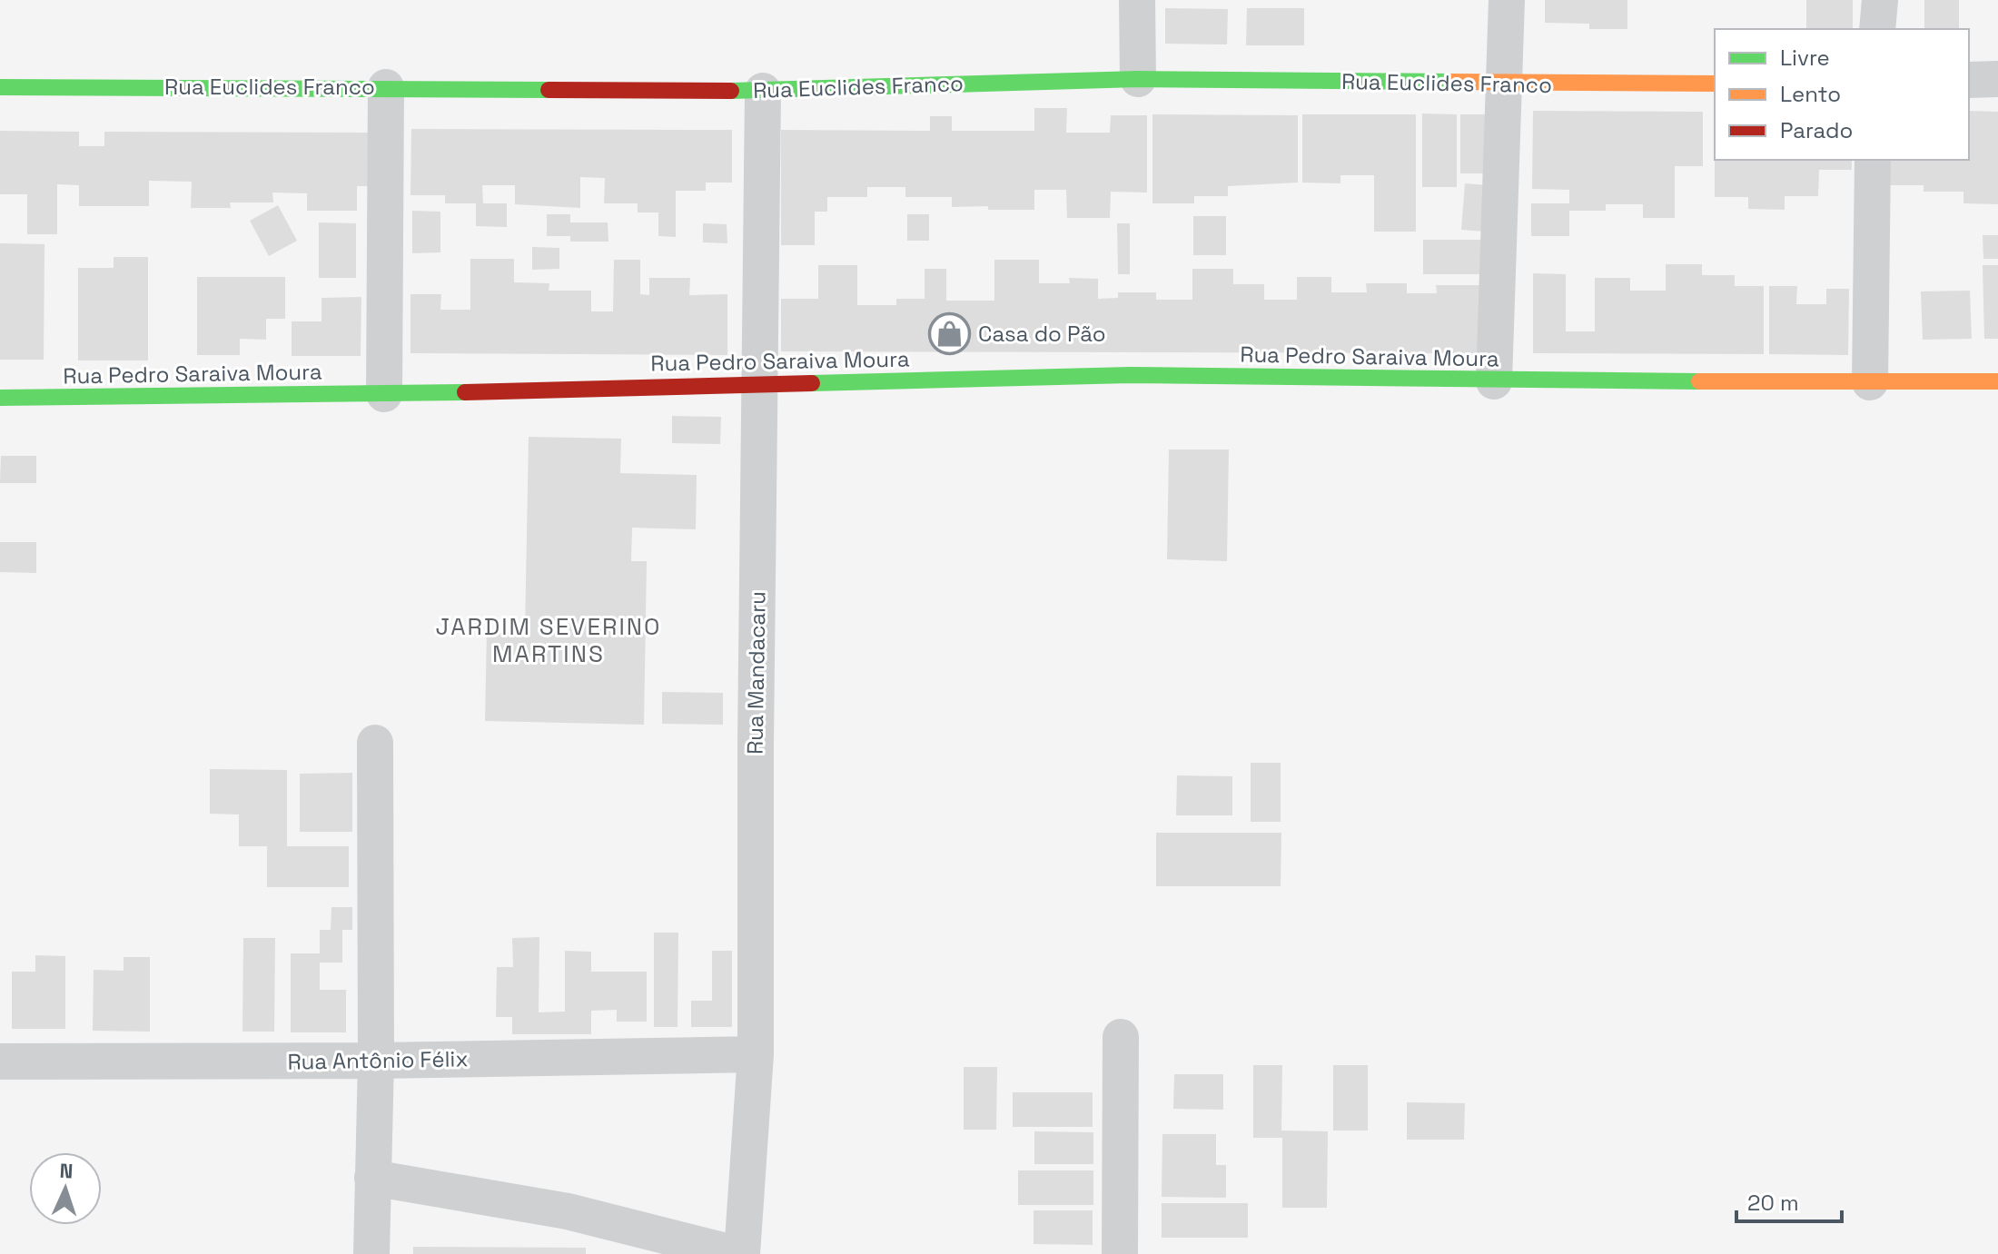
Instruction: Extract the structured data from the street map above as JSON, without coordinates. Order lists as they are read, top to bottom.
{
  "streets": {
    "street": [
      "Rua Euclides Franco",
      "Rua Pedro Saraiva Moura",
      "Rua Mandacaru",
      "Rua Antônio Félix"
    ]
  },
  "crossings": [
    ["Rua Euclides Franco", "Rua Mandacaru"],
    ["Rua Pedro Saraiva Moura", "Rua Mandacaru"],
    ["Rua Mandacaru", "Rua Antônio Félix"]
  ],
  "districts": ["JARDIM SEVERINO MARTINS"],
  "places": {
    "shop": ["Casa do Pão"]
  },
  "legend": ["Livre", "Lento", "Parado"],
  "scale_bar": "20 m",
  "north": "top"
}
